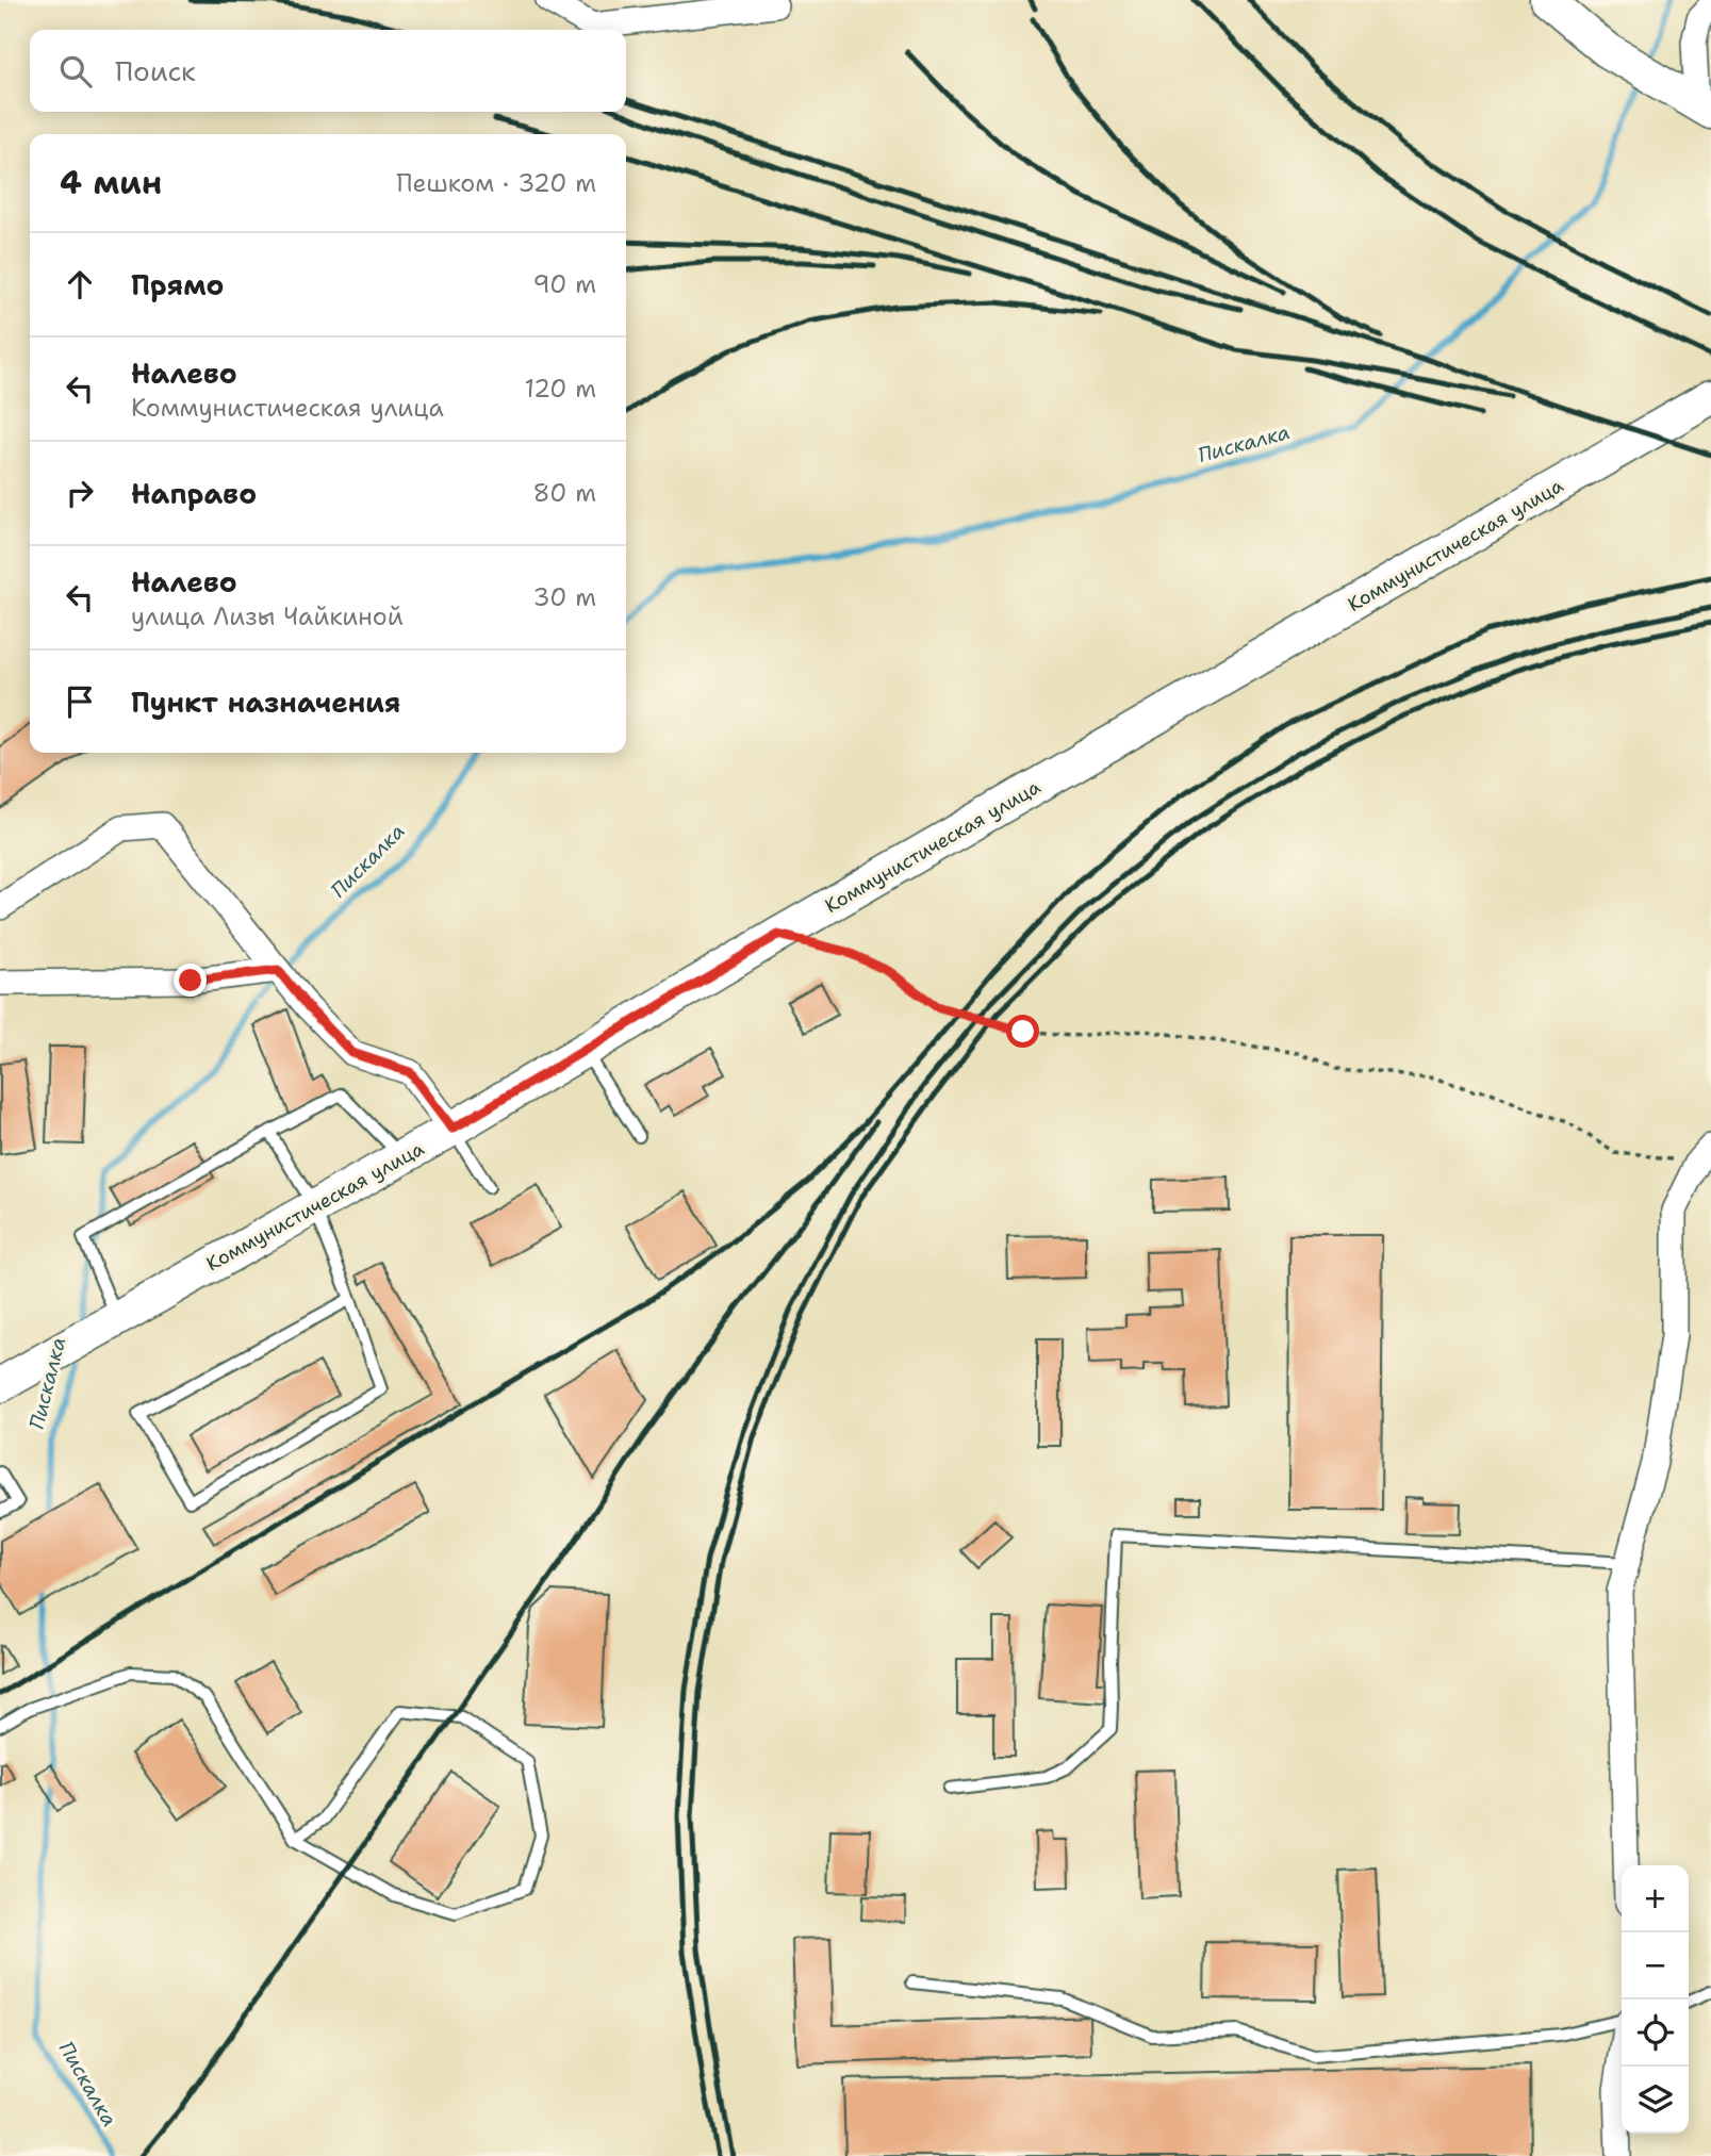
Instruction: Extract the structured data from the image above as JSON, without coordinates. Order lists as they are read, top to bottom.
{
  "streets": {
    "main road": ["Коммунистическая улица"]
  },
  "water": ["Пискалка"],
  "page": {
    "search": "Поиск",
    "heading": ["4 мин", "Пешком · 320 m"],
    "list": [
      ["Прямо", "90 m"],
      ["Налево", "Коммунистическая улица", "120 m"],
      ["Направо", "80 m"],
      ["Налево", "улица Лизы Чайкиной", "30 m"],
      "Пункт назначения"
    ],
    "map_buttons": ["+", "−"]
  }
}
